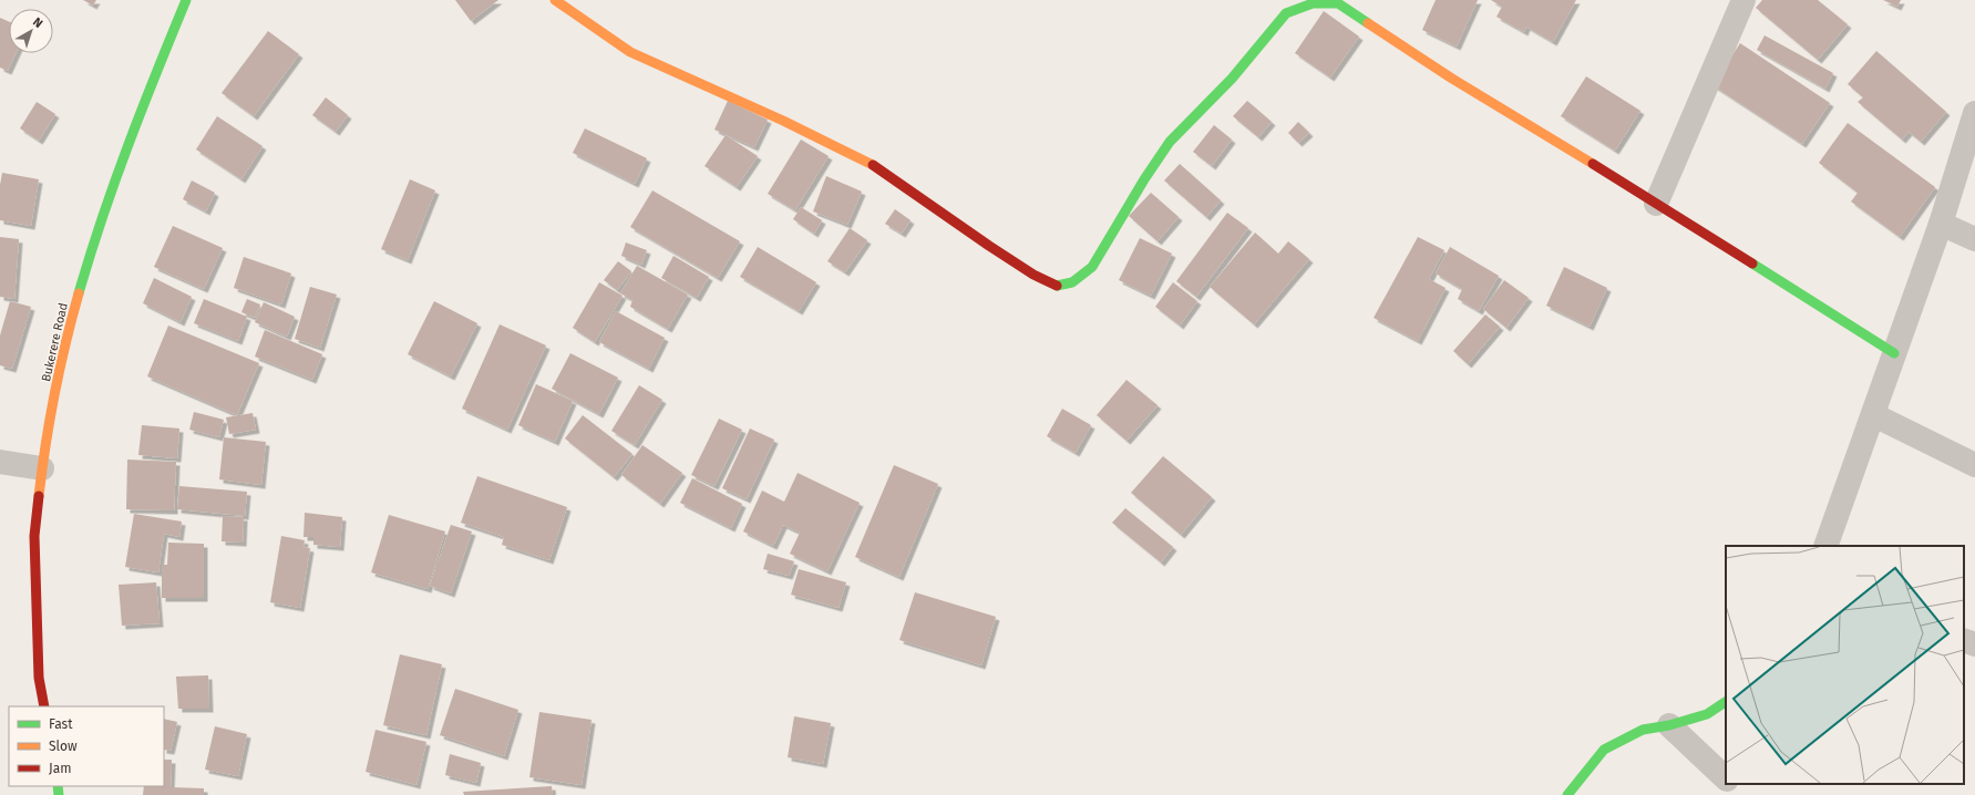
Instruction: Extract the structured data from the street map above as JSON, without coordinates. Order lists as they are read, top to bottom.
{
  "streets": {
    "street": ["Bukerere Road"]
  },
  "legend": ["Fast", "Slow", "Jam"],
  "north": "top right"
}
